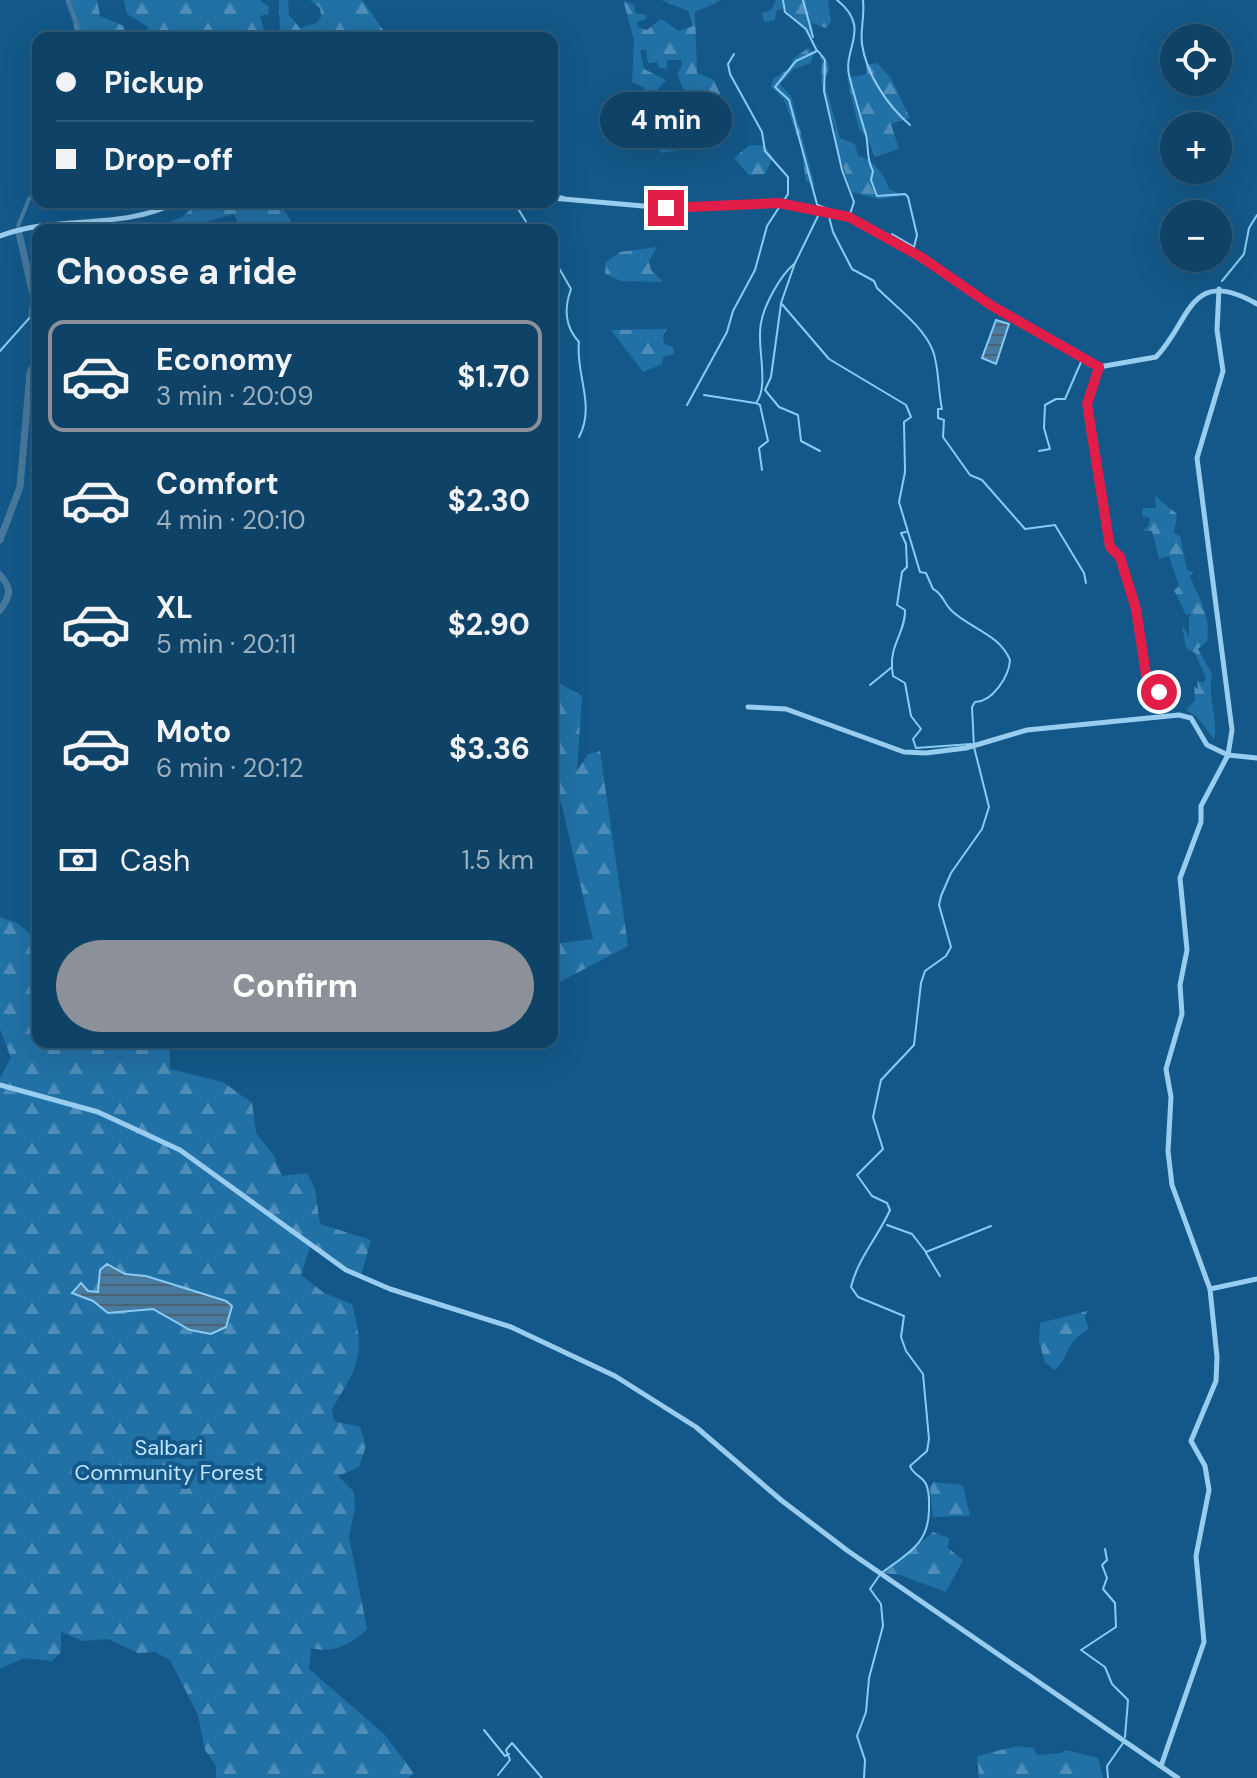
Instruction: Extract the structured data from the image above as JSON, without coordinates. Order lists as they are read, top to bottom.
{
  "parks": ["Salbari Community Forest"],
  "page": {
    "map_buttons": ["+", "−"],
    "banner": ["Pickup", "Drop-off"],
    "bubble": "4 min",
    "heading": "Choose a ride",
    "list": [
      {
        "name": "Economy",
        "note": "3 min · 20:09",
        "value": "$1.70"
      },
      {
        "name": "Comfort",
        "note": "4 min · 20:10",
        "value": "$2.30"
      },
      {
        "name": "XL",
        "note": "5 min · 20:11",
        "value": "$2.90"
      },
      {
        "name": "Moto",
        "note": "6 min · 20:12",
        "value": "$3.36"
      }
    ],
    "pay": ["Cash", "1.5 km"],
    "buttons": "Confirm"
  }
}
